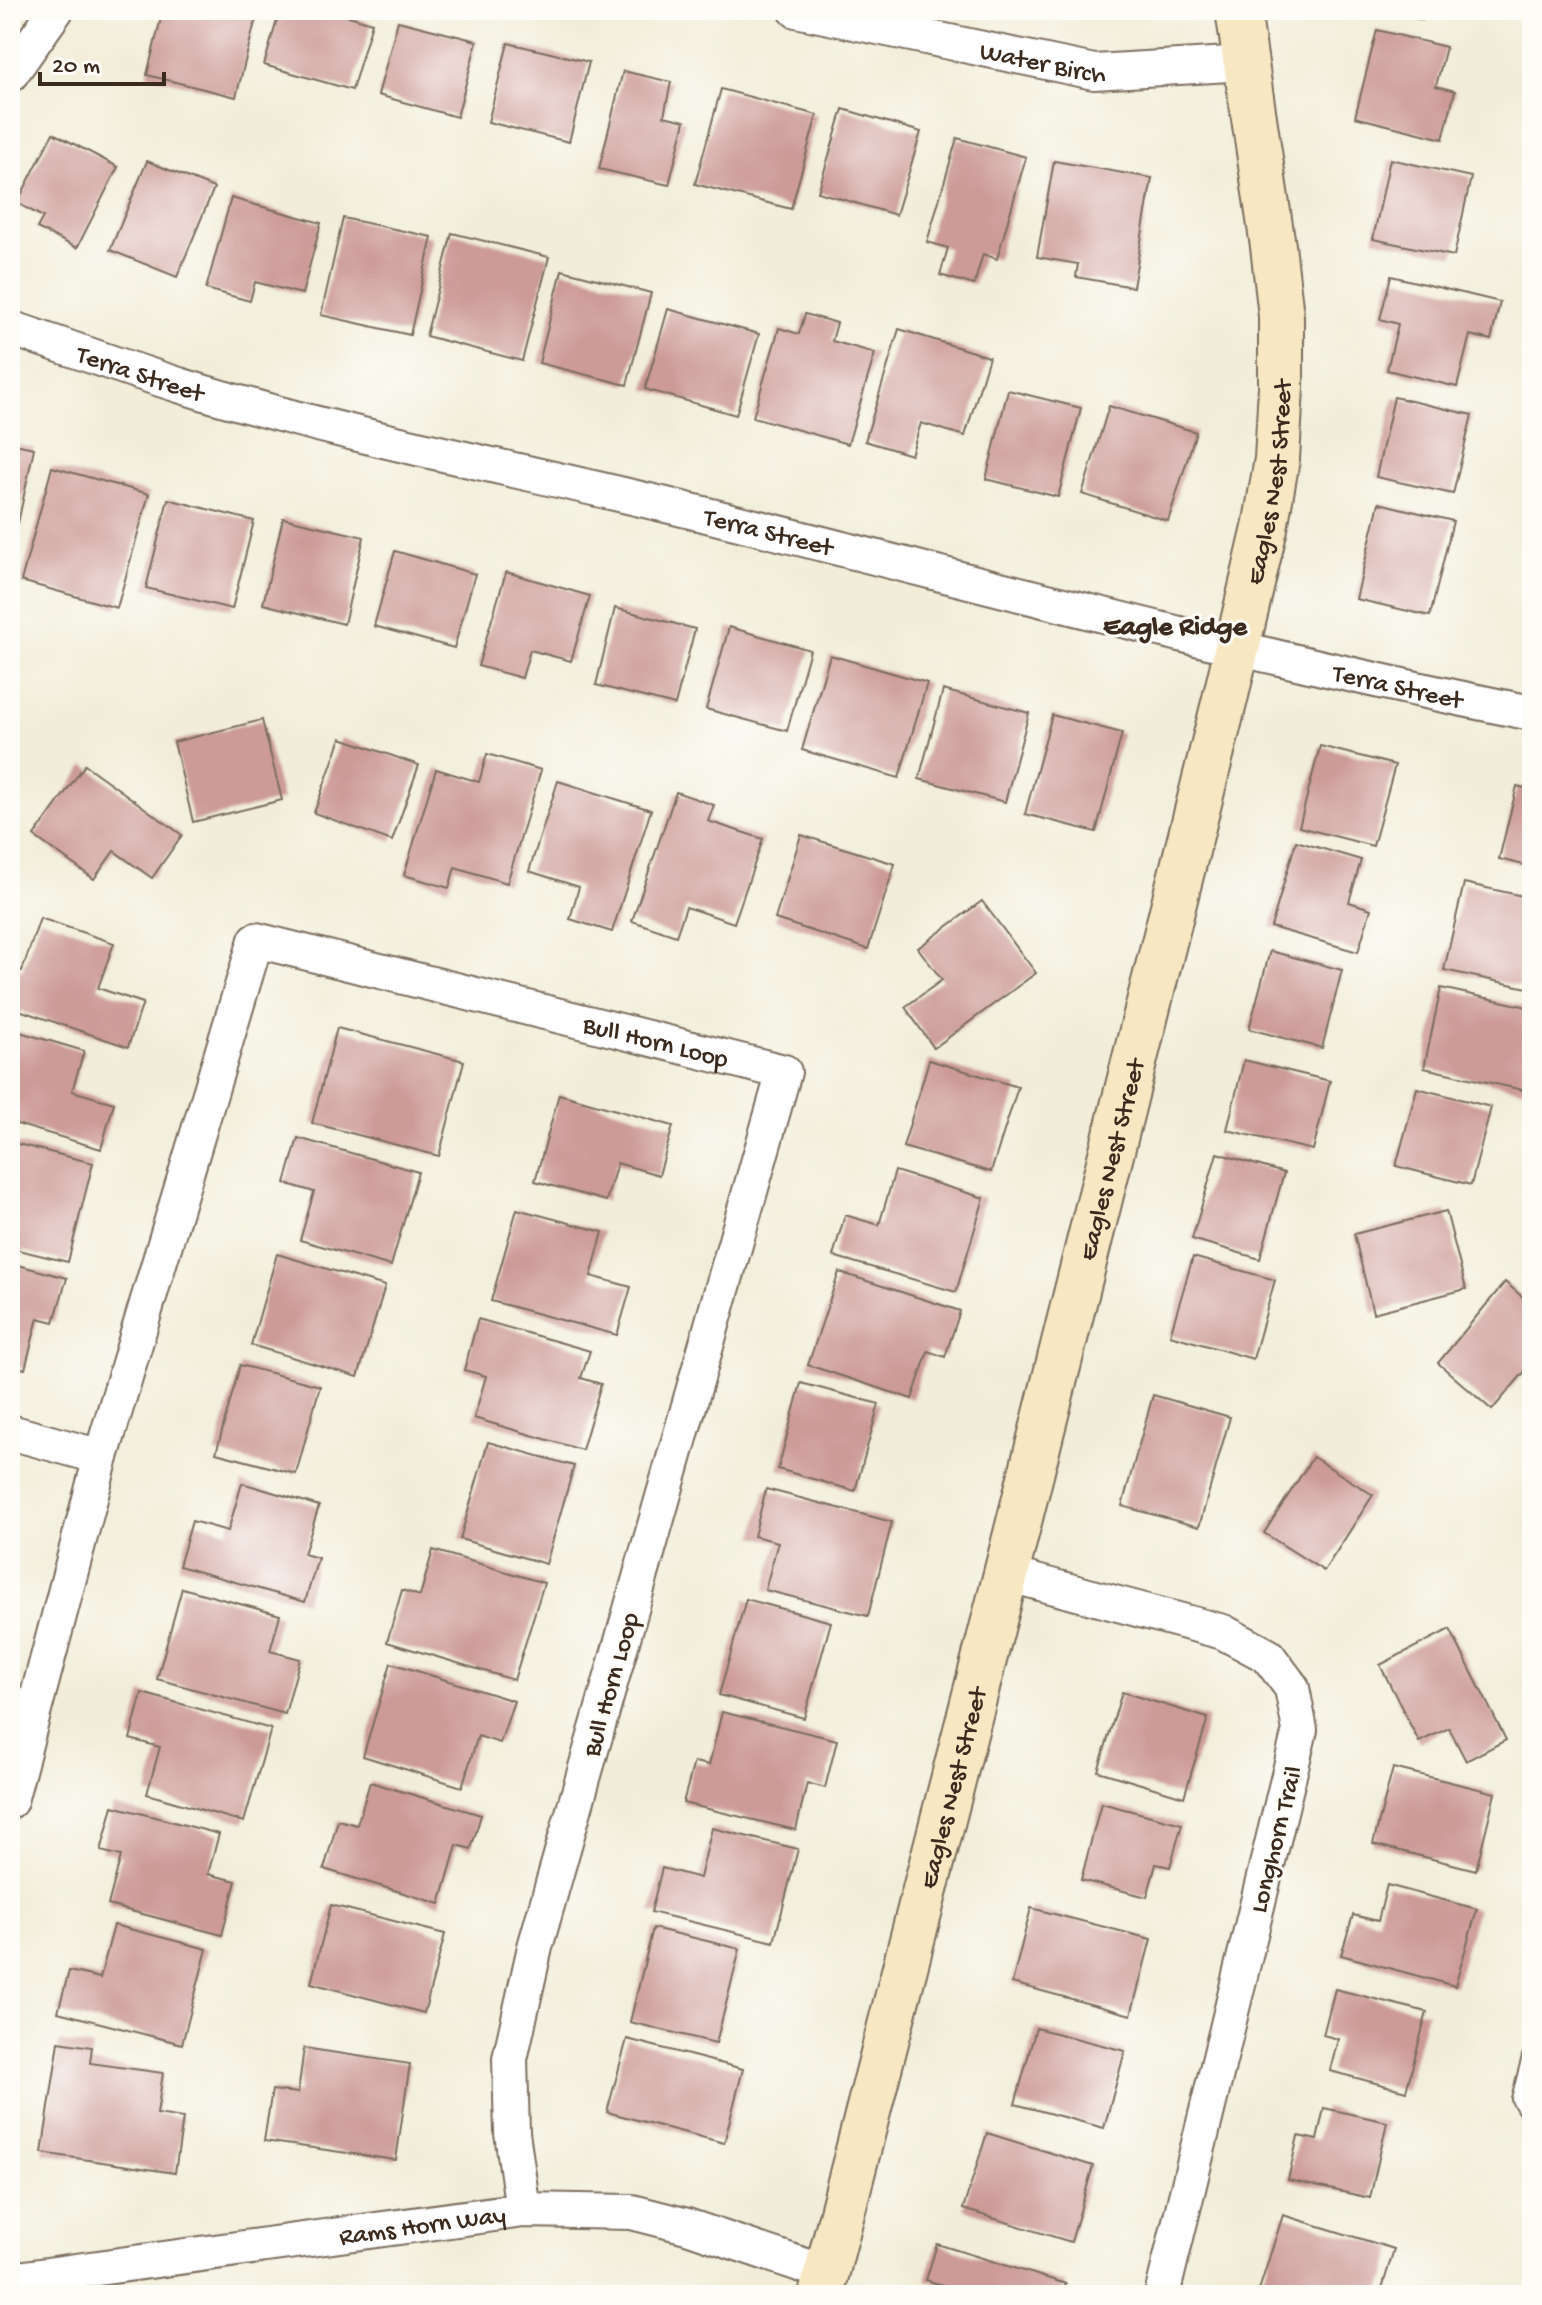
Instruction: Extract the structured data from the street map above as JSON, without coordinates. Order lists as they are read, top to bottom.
{
  "streets": {
    "street": [
      "Water Birch",
      "Terra Street",
      "Eagles Nest Street",
      "Bull Horn Loop",
      "Longhorn Trail",
      "Rams Horn Way"
    ]
  },
  "crossings": [
    ["Water Birch", "Eagles Nest Street"],
    ["Terra Street", "Eagles Nest Street"],
    ["Eagles Nest Street", "Longhorn Trail"],
    ["Eagles Nest Street", "Rams Horn Way"],
    ["Bull Horn Loop", "Rams Horn Way"]
  ],
  "districts": ["Eagle Ridge"],
  "scale_bar": "20 m"
}
